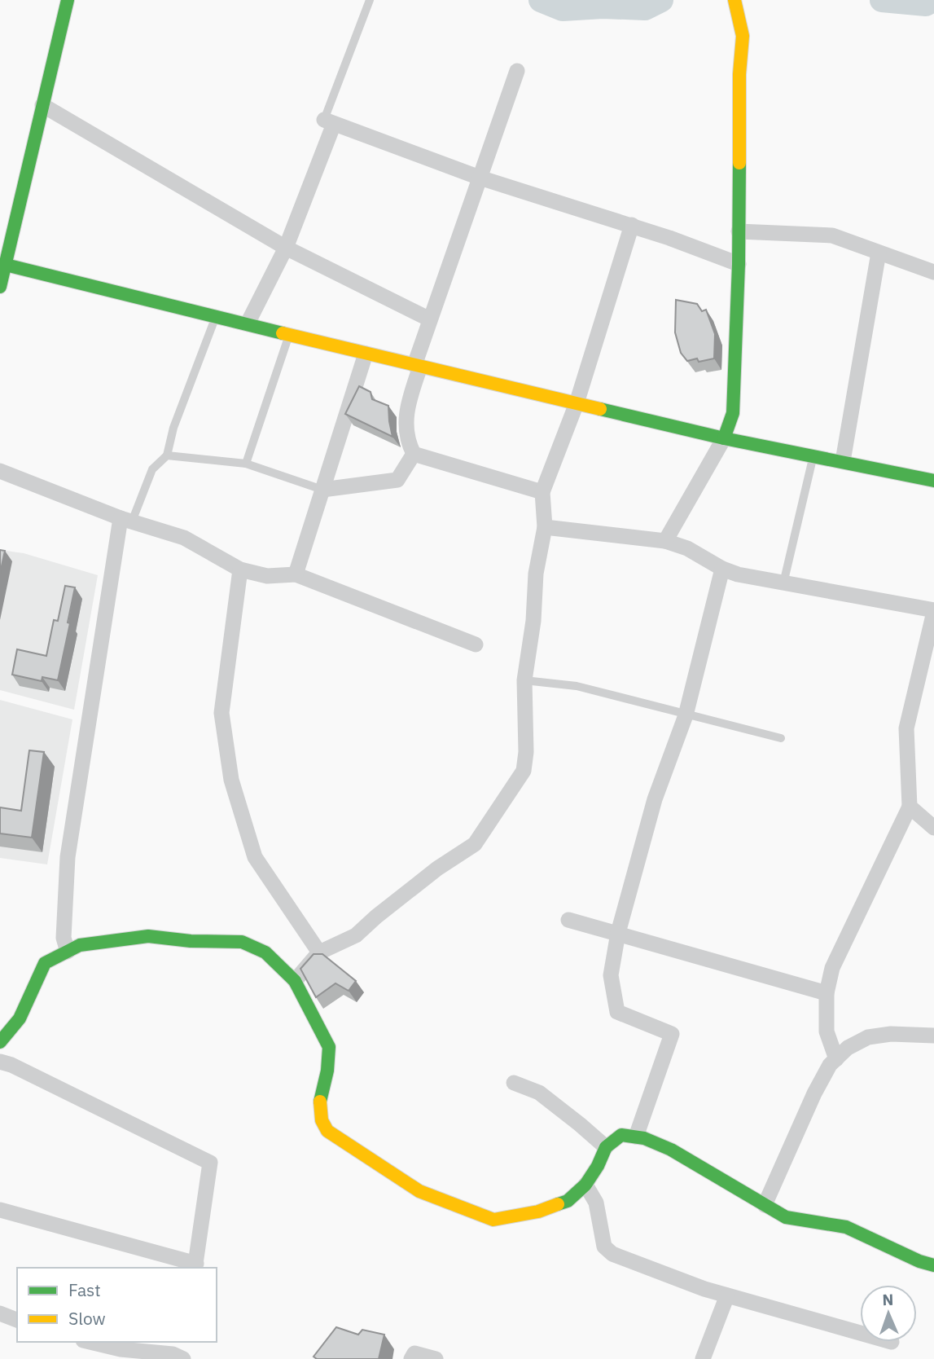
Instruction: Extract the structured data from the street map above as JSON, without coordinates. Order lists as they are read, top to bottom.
{
  "legend": ["Fast", "Slow"],
  "north": "top"
}
